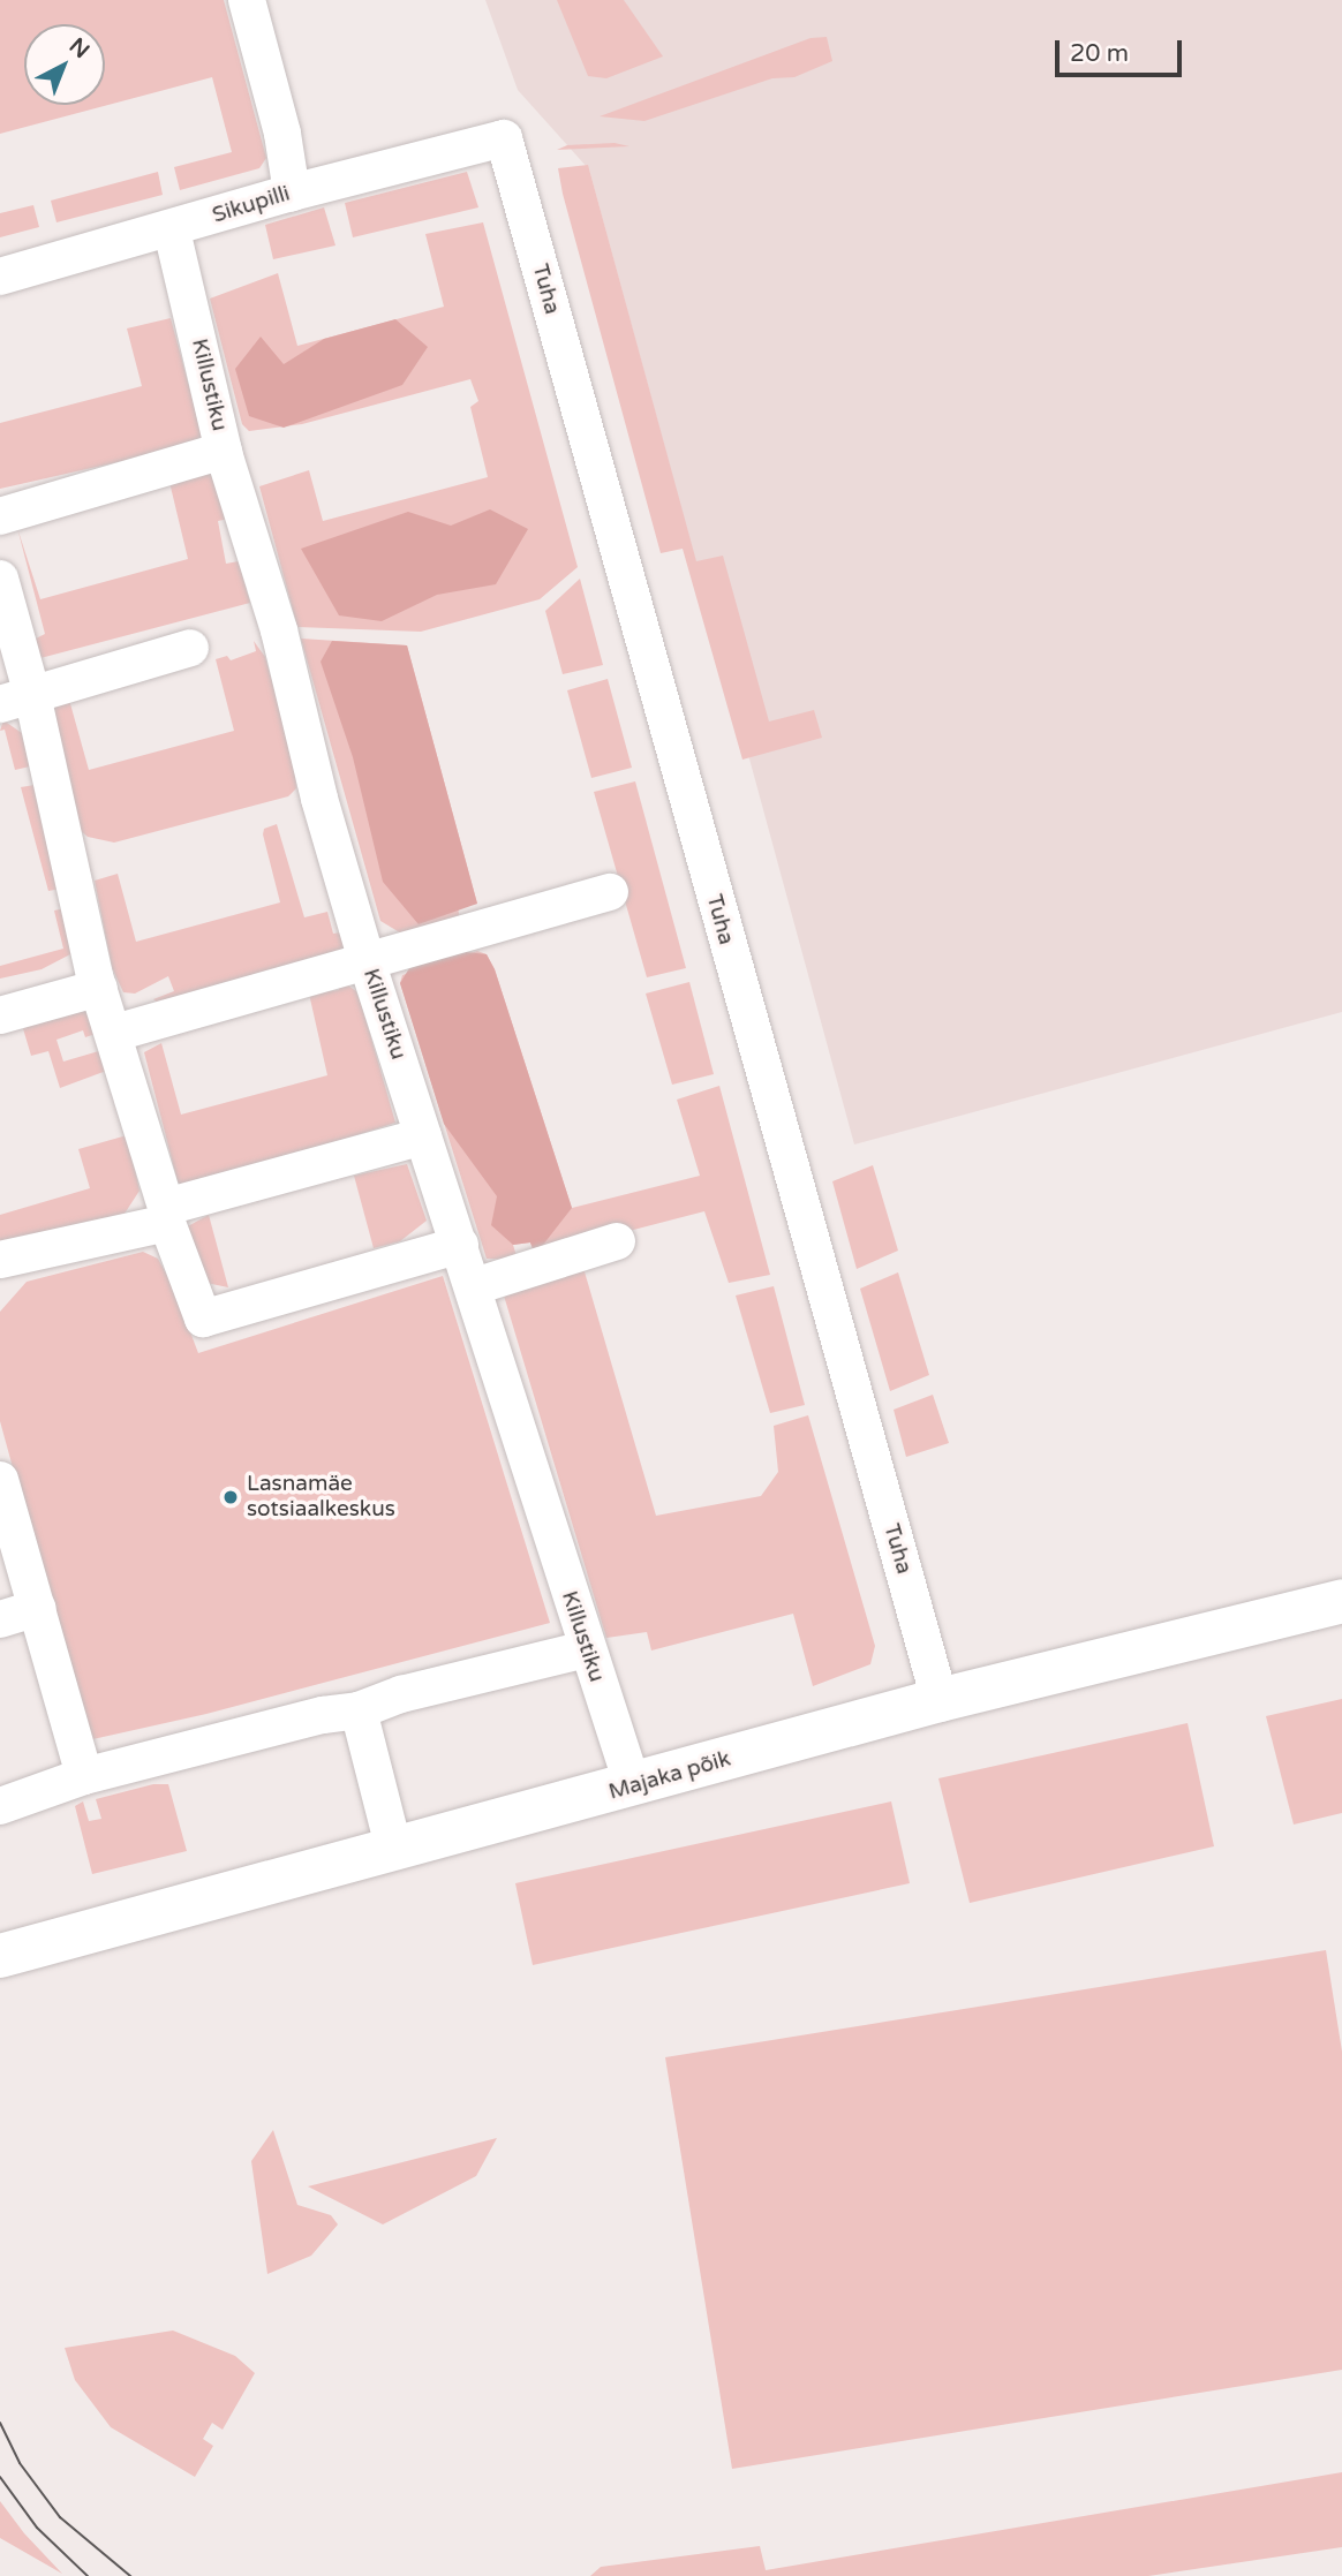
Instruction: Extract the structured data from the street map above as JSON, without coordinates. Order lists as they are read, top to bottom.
{
  "streets": {
    "street": [
      "Sikupilli",
      "Tuha",
      "Killustiku",
      "Majaka põik"
    ]
  },
  "crossings": [
    ["Sikupilli", "Tuha"],
    ["Sikupilli", "Killustiku"],
    ["Tuha", "Majaka põik"],
    ["Killustiku", "Majaka põik"]
  ],
  "places": ["Lasnamäe sotsiaalkeskus"],
  "scale_bar": "20 m",
  "north": "top right"
}
